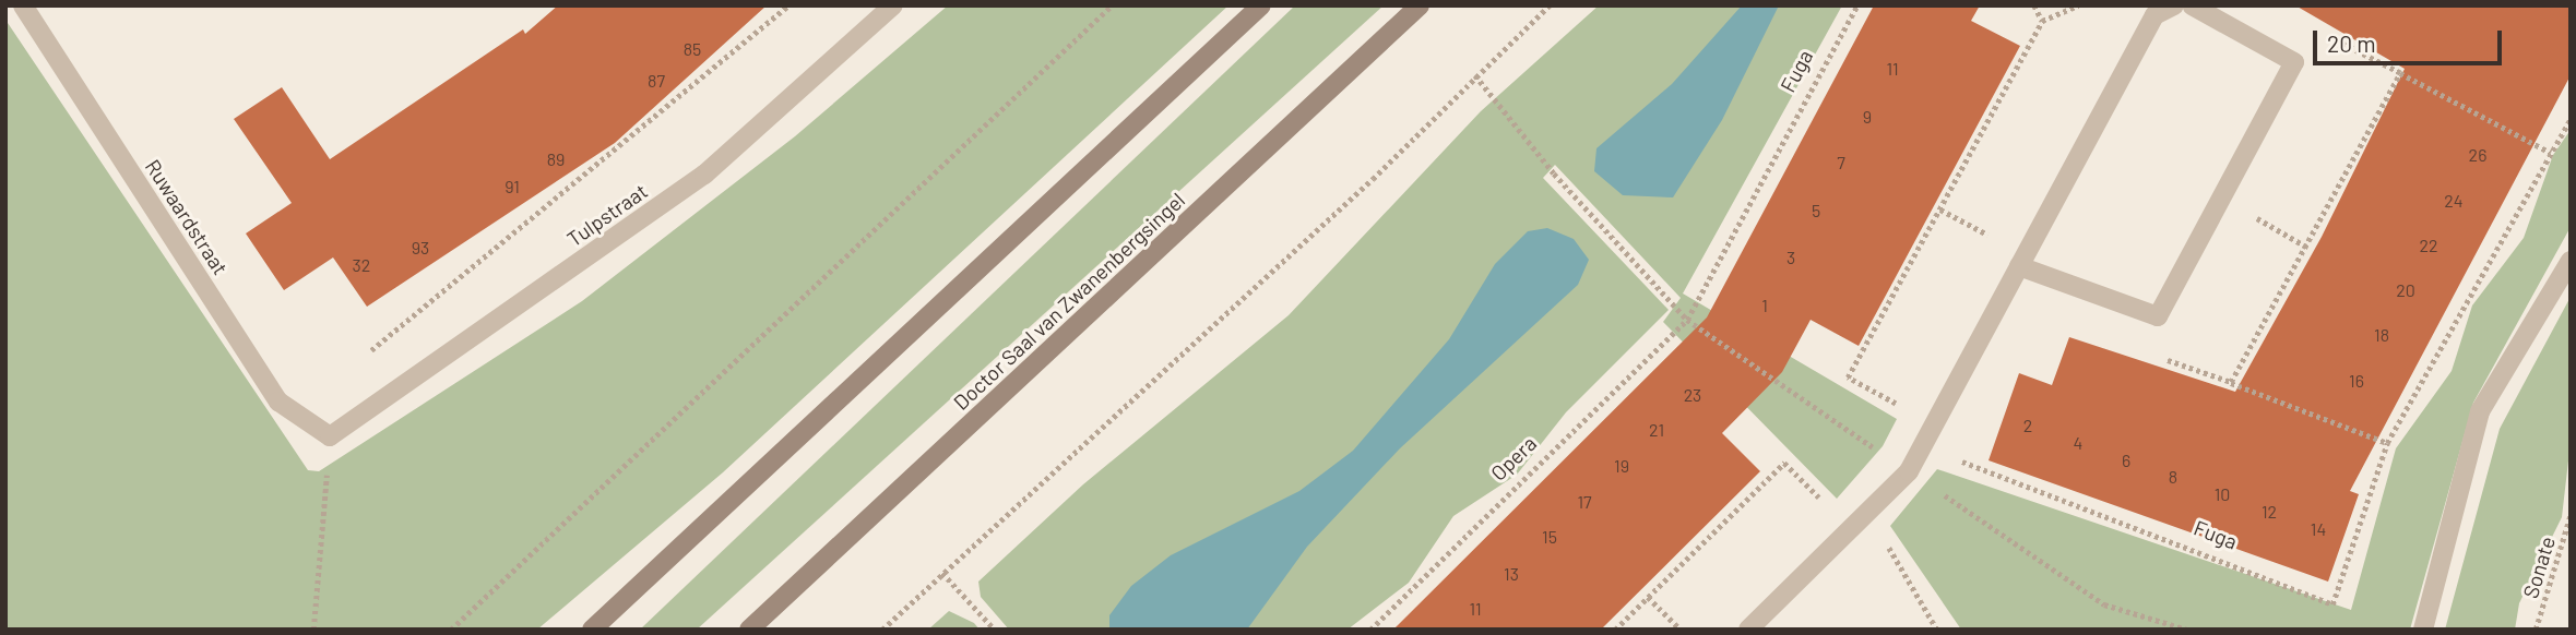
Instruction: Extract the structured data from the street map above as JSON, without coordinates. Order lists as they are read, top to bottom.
{
  "streets": {
    "main road": ["Doctor Saal van Zwanenbergsingel"],
    "street": ["Tulpstraat", "Ruwaardstraat"],
    "path": ["Fuga", "Opera", "Sonate"]
  },
  "crossings": [
    ["Fuga", "Opera"],
    ["Tulpstraat", "Ruwaardstraat"]
  ],
  "house_numbers": [
    "85",
    "11",
    "87",
    "9",
    "26",
    "89",
    "7",
    "91",
    "24",
    "5",
    "22",
    "93",
    "3",
    "32",
    "20",
    "1",
    "18",
    "16",
    "23",
    "2",
    "21",
    "4",
    "6",
    "19",
    "8",
    "10",
    "17",
    "12",
    "14",
    "15",
    "13",
    "11"
  ],
  "scale_bar": "20 m"
}
